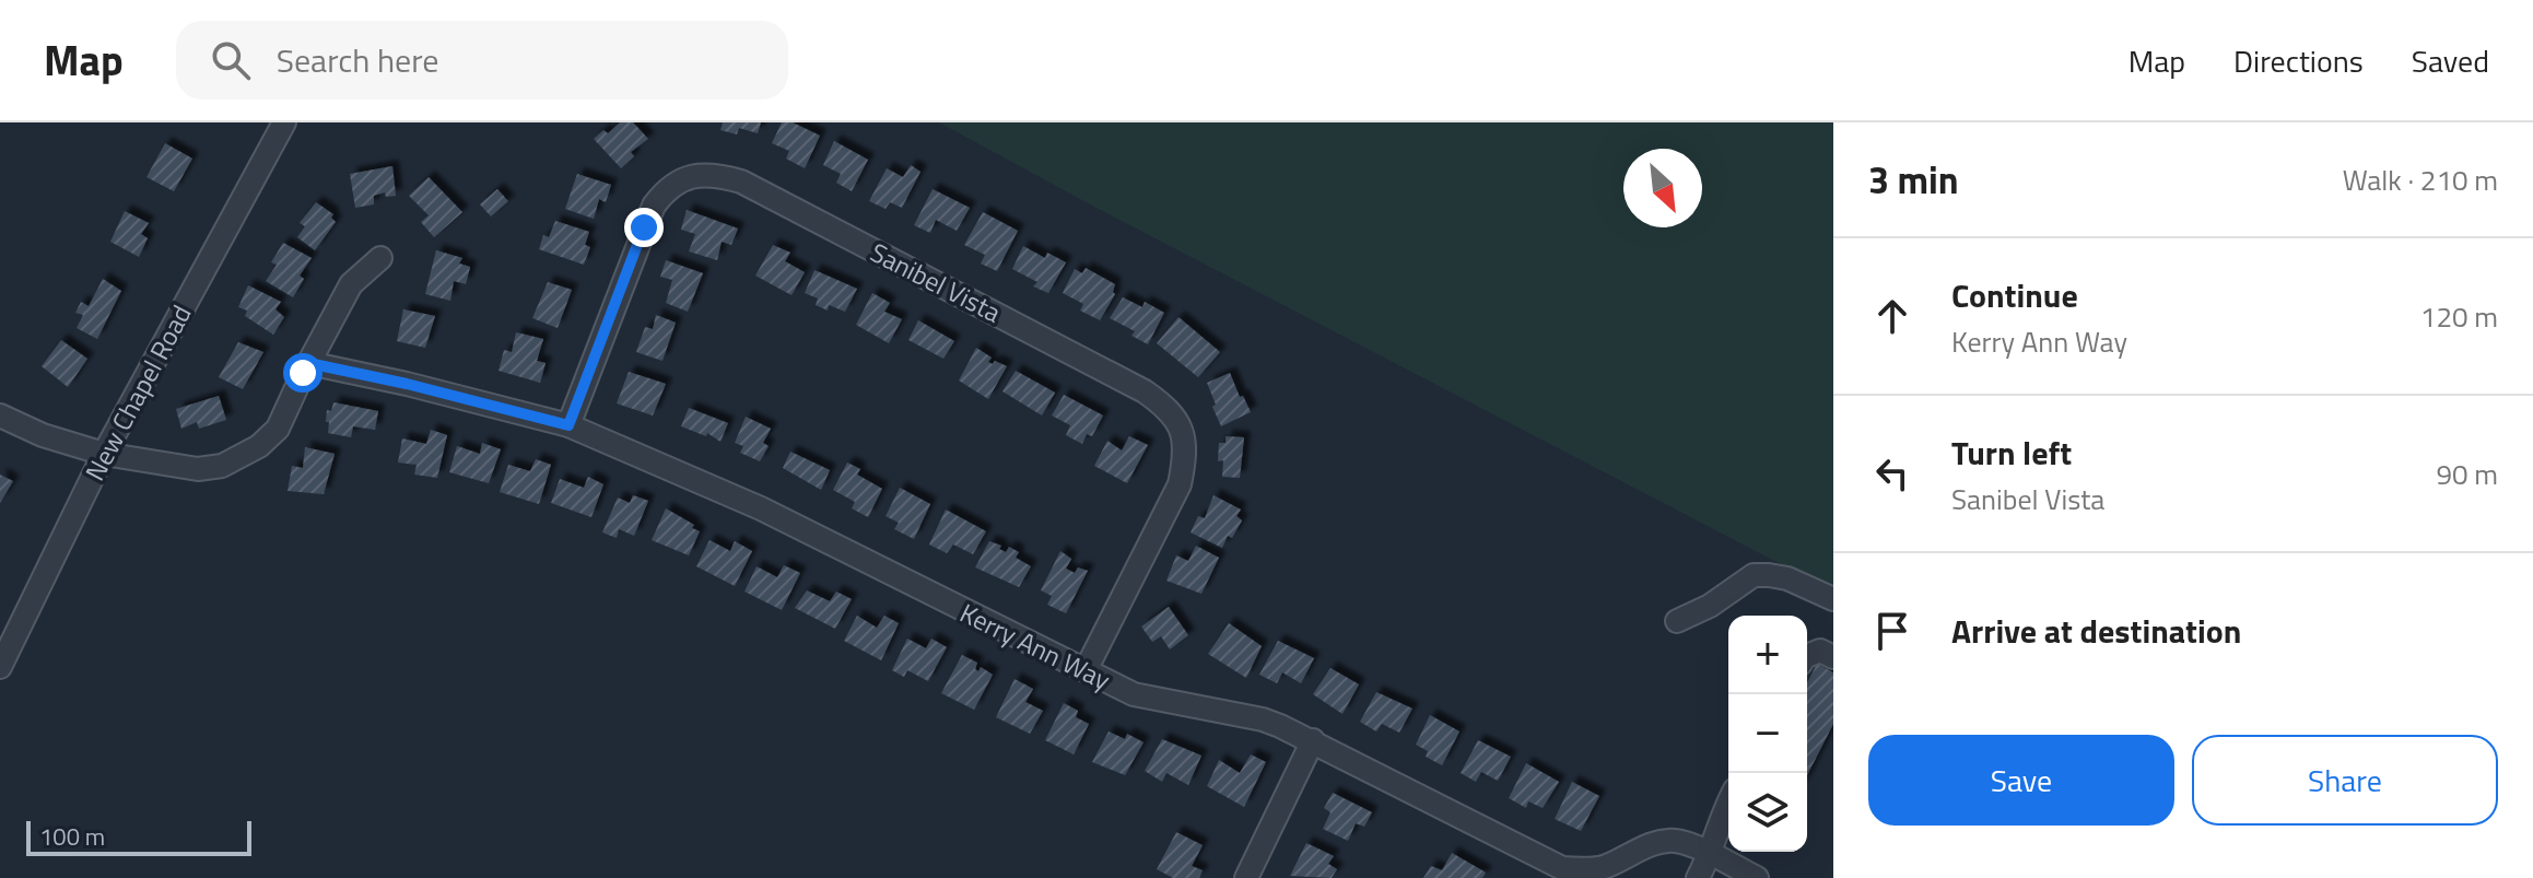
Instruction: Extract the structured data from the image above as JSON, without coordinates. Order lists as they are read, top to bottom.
{
  "streets": {
    "street": ["Sanibel Vista", "New Chapel Road", "Kerry Ann Way"]
  },
  "crossings": [
    ["Sanibel Vista", "Kerry Ann Way"]
  ],
  "scale_bar": "100 m",
  "north": "bottom right",
  "page": {
    "header": "Map",
    "search": "Search here",
    "nav": ["Map", "Directions", "Saved"],
    "heading": ["3 min", "Walk · 210 m"],
    "list": [
      ["Continue", "Kerry Ann Way", "120 m"],
      ["Turn left", "Sanibel Vista", "90 m"],
      "Arrive at destination"
    ],
    "map_buttons": ["+", "−"],
    "buttons": ["Save", "Share"],
    "scale": "100 m"
  }
}
